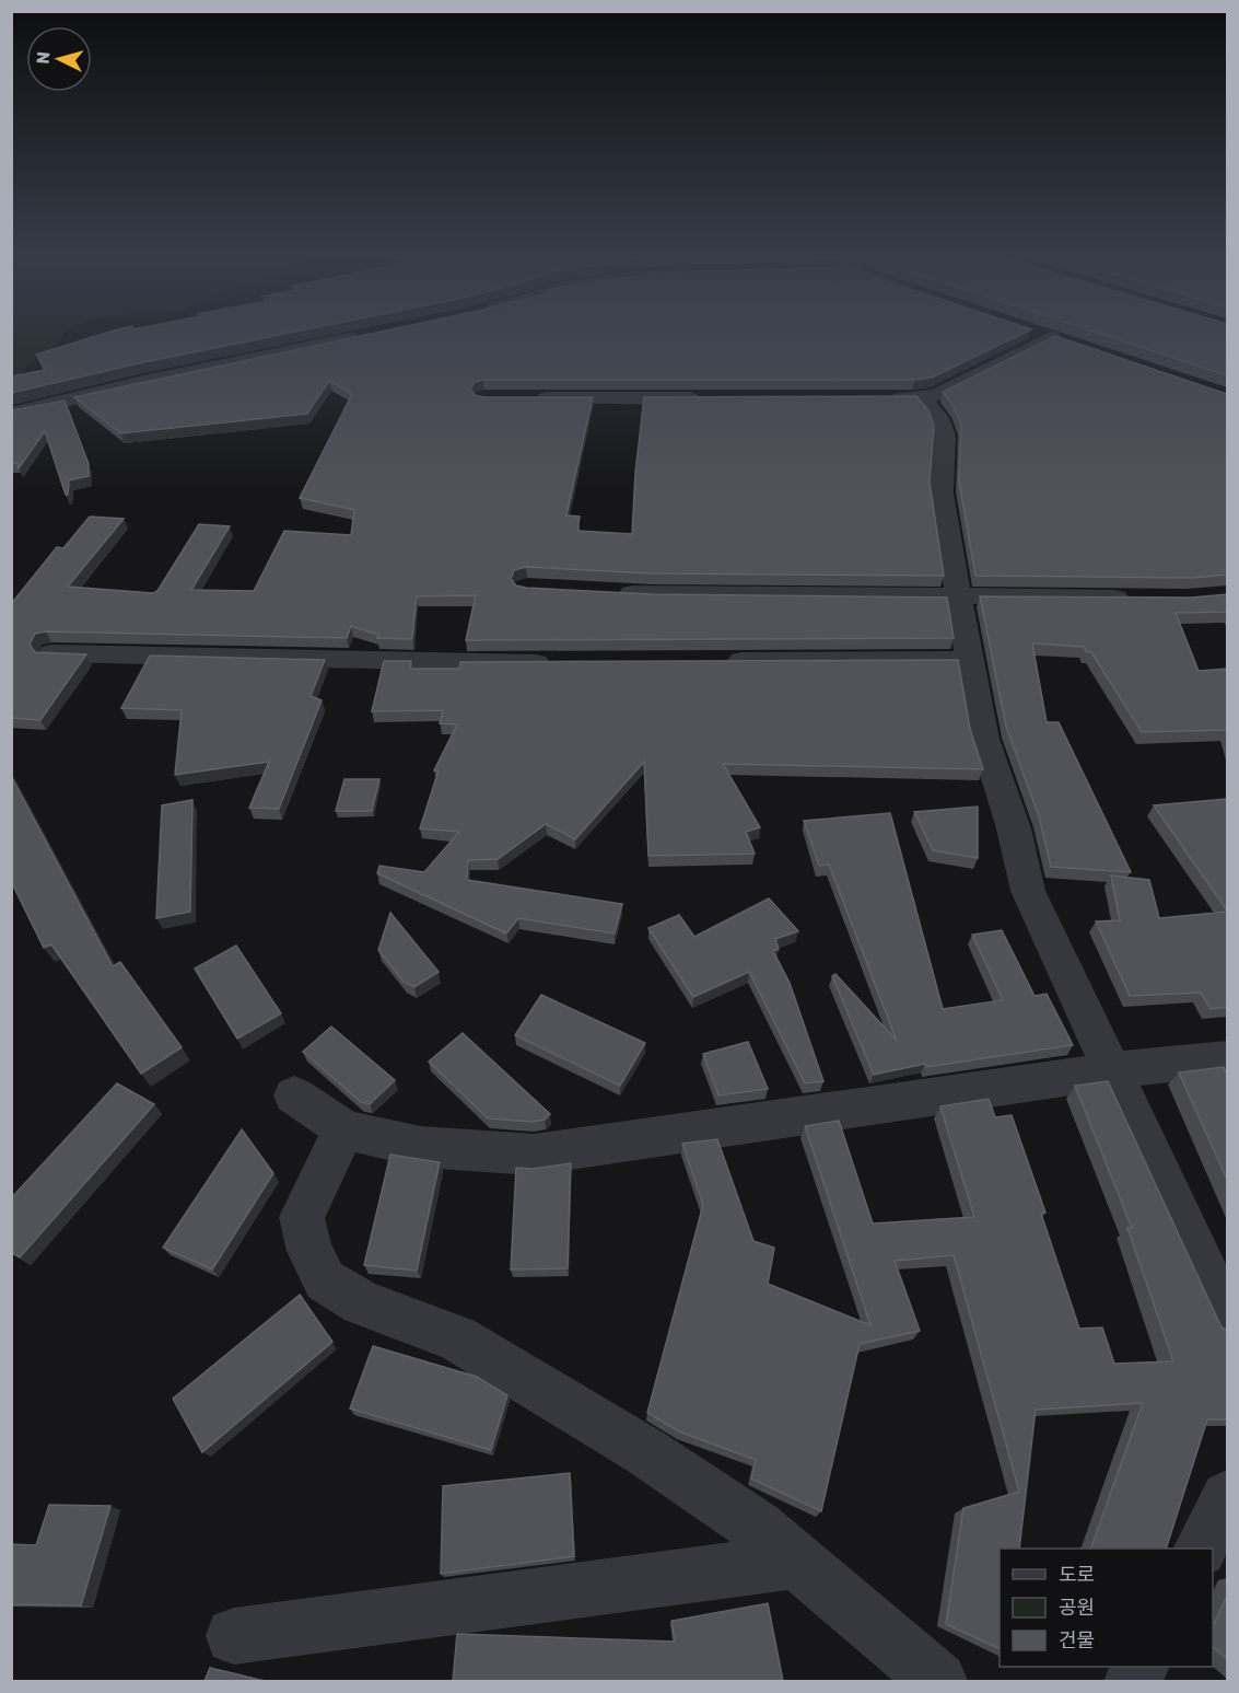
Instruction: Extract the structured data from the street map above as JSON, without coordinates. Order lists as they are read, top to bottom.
{
  "legend": ["도로", "공원", "건물"],
  "north": "left"
}
